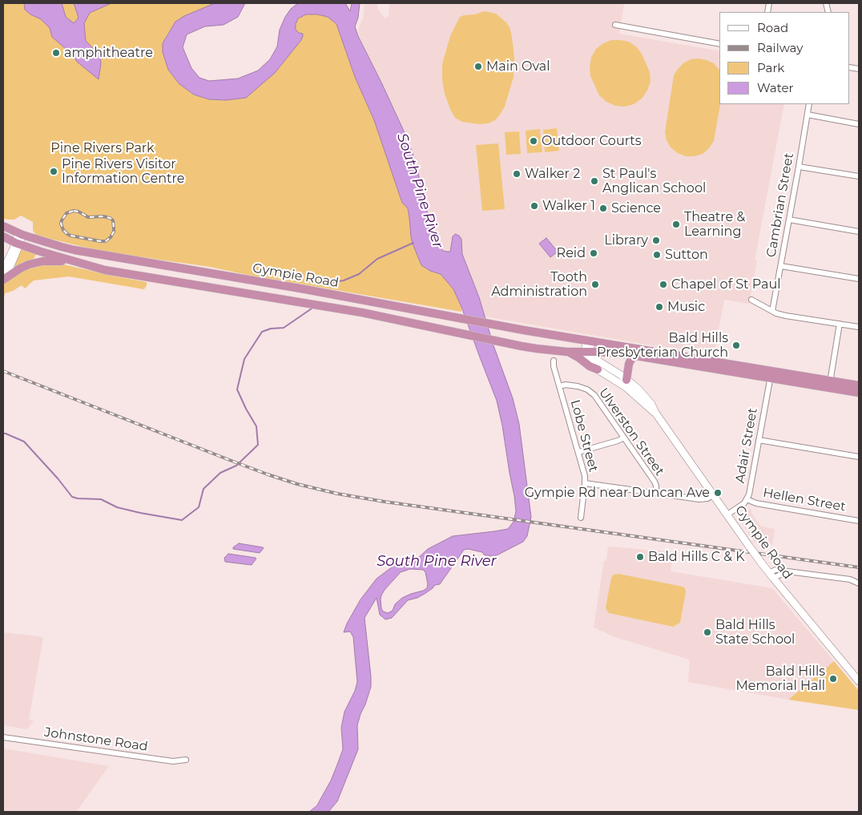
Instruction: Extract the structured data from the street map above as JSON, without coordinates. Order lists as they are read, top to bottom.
{
  "streets": {
    "highway": ["Gympie Road"],
    "street": [
      "Cambrian Street",
      "Ulverston Street",
      "Lobe Street",
      "Adair Street",
      "Hellen Street",
      "Johnstone Road"
    ]
  },
  "crossings": [
    ["Gympie Road", "Adair Street"],
    ["Ulverston Street", "Lobe Street"],
    ["Adair Street", "Hellen Street"]
  ],
  "water": ["South Pine River"],
  "parks": ["Pine Rivers Park"],
  "places": [
    "amphitheatre",
    "Main Oval",
    "Outdoor Courts",
    "Pine Rivers Visitor Information Centre",
    "Walker 2",
    "St Paul's Anglican School",
    "Walker 1",
    "Science",
    "Theatre & Learning",
    "Library",
    "Reid",
    "Sutton",
    "Tooth Administration",
    "Chapel of St Paul",
    "Music",
    "Bald Hills Presbyterian Church",
    "Gympie Rd near Duncan Ave",
    "Bald Hills C & K",
    "Bald Hills State School",
    "Bald Hills Memorial Hall"
  ],
  "legend": [
    "Road",
    "Railway",
    "Park",
    "Water"
  ]
}
